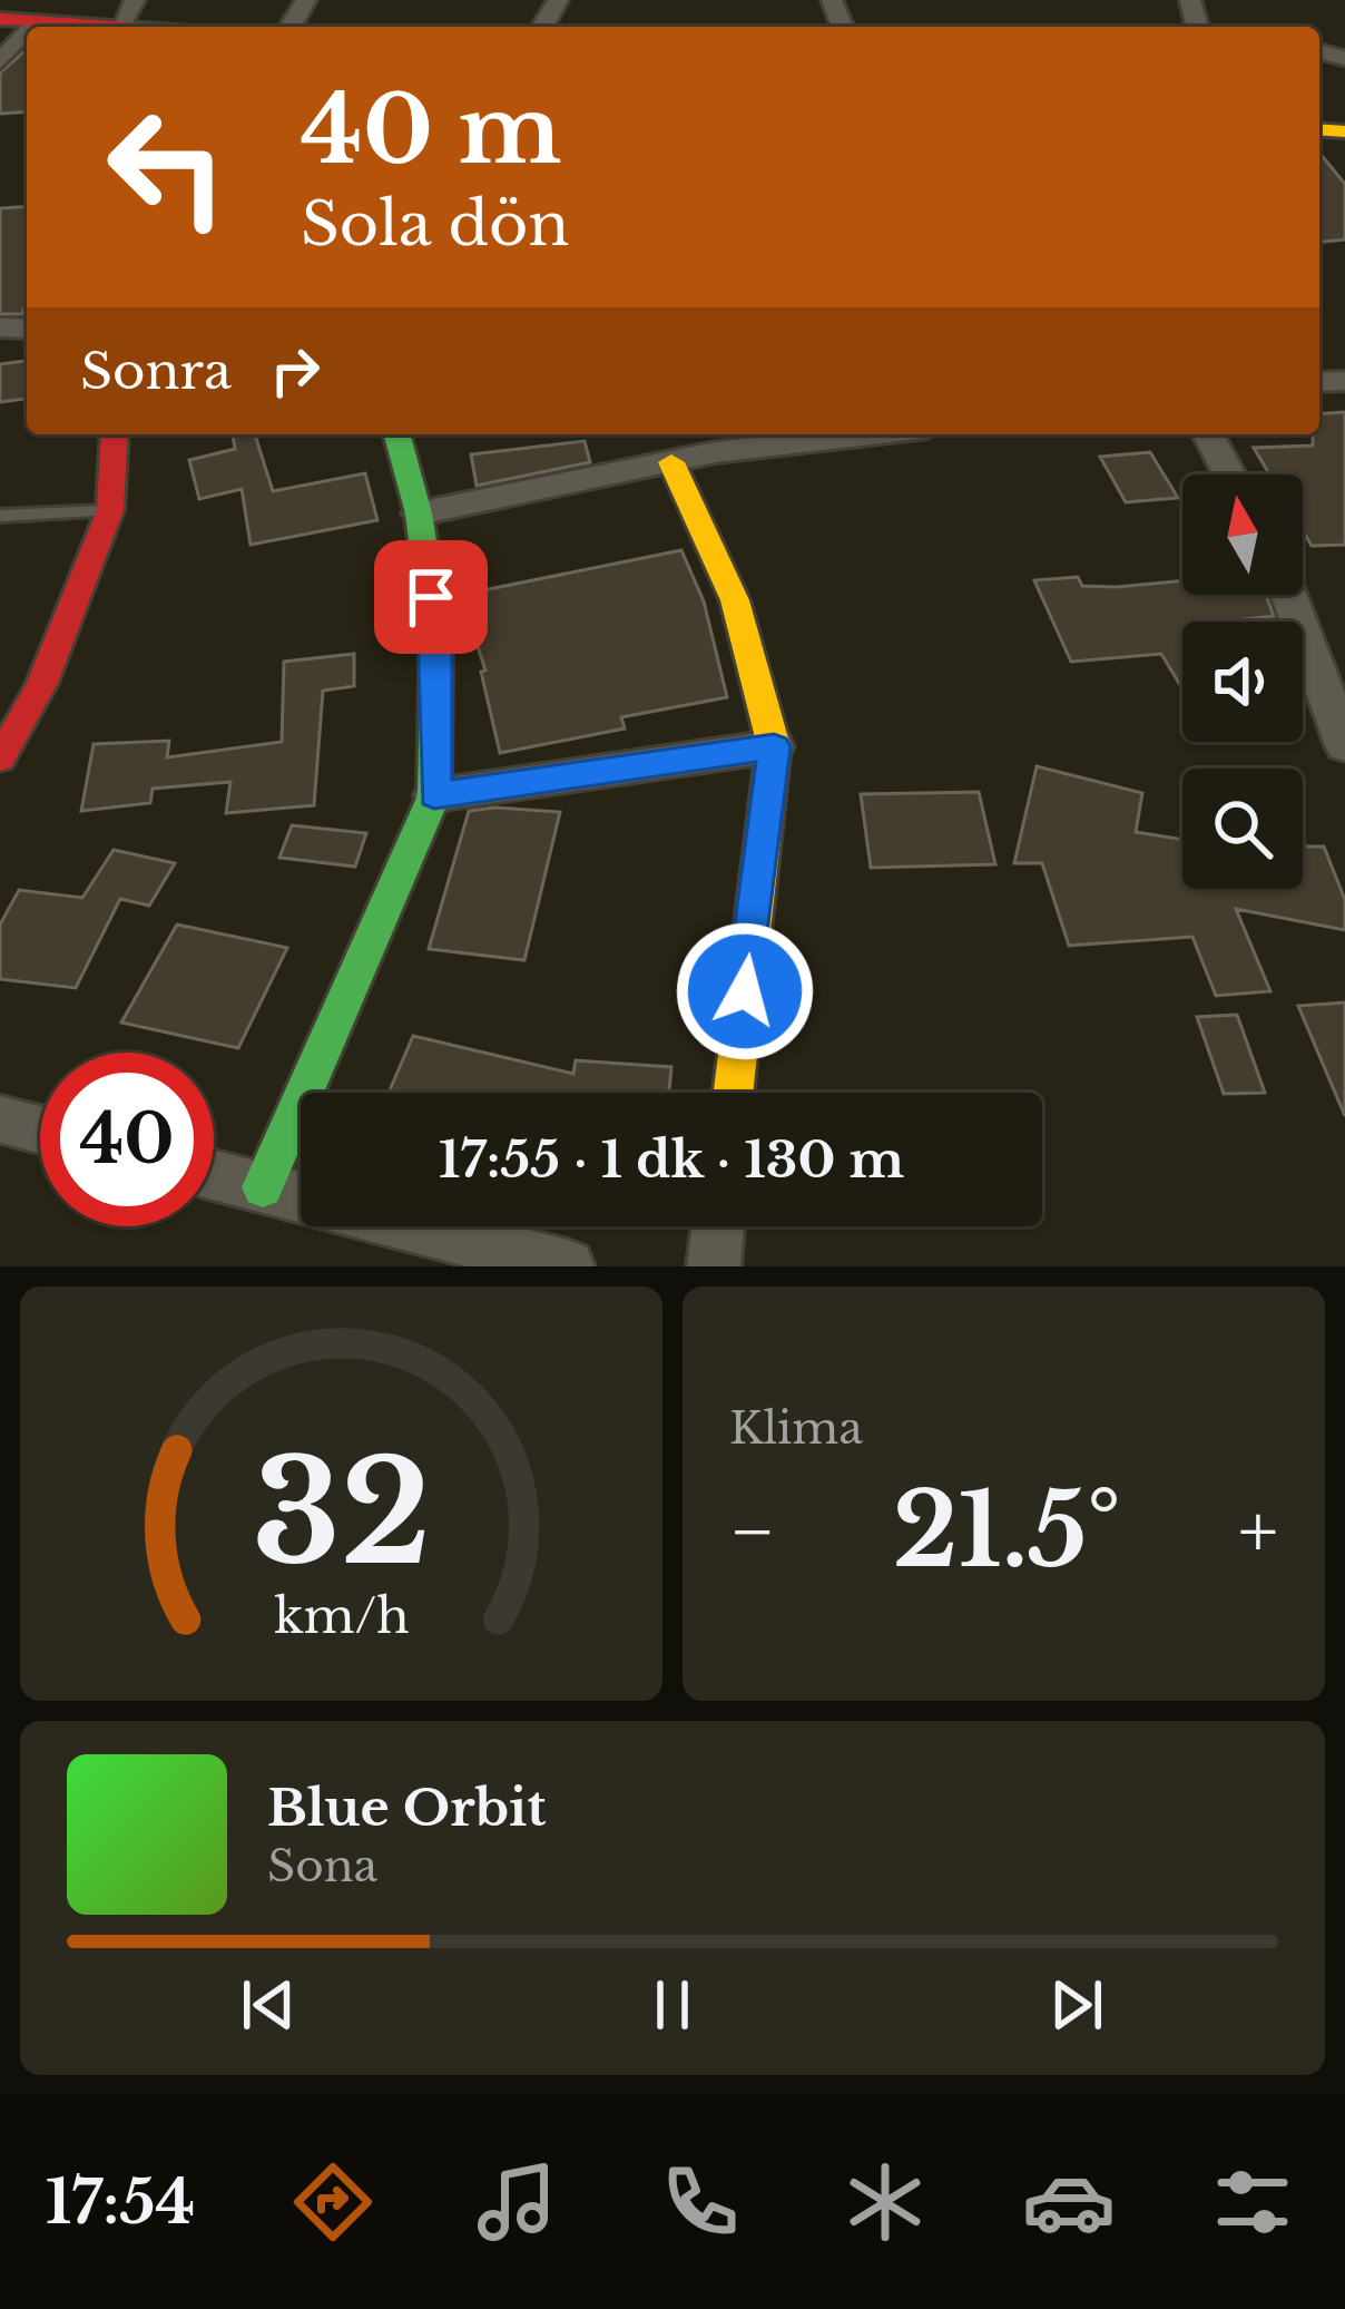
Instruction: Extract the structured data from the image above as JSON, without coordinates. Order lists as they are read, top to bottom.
{
  "north": "top",
  "page": {
    "turn": ["40 m", "Sola dön"],
    "then": "Sonra",
    "limit": "40",
    "trip": "17:55 · 1 dk · 130 m",
    "tile": "Klima",
    "heat": ["−", "21.5°", "+"],
    "song": ["Blue Orbit", "Sona"],
    "tabs": "17:54",
    "gauge": ["32", "km/h"]
  }
}
